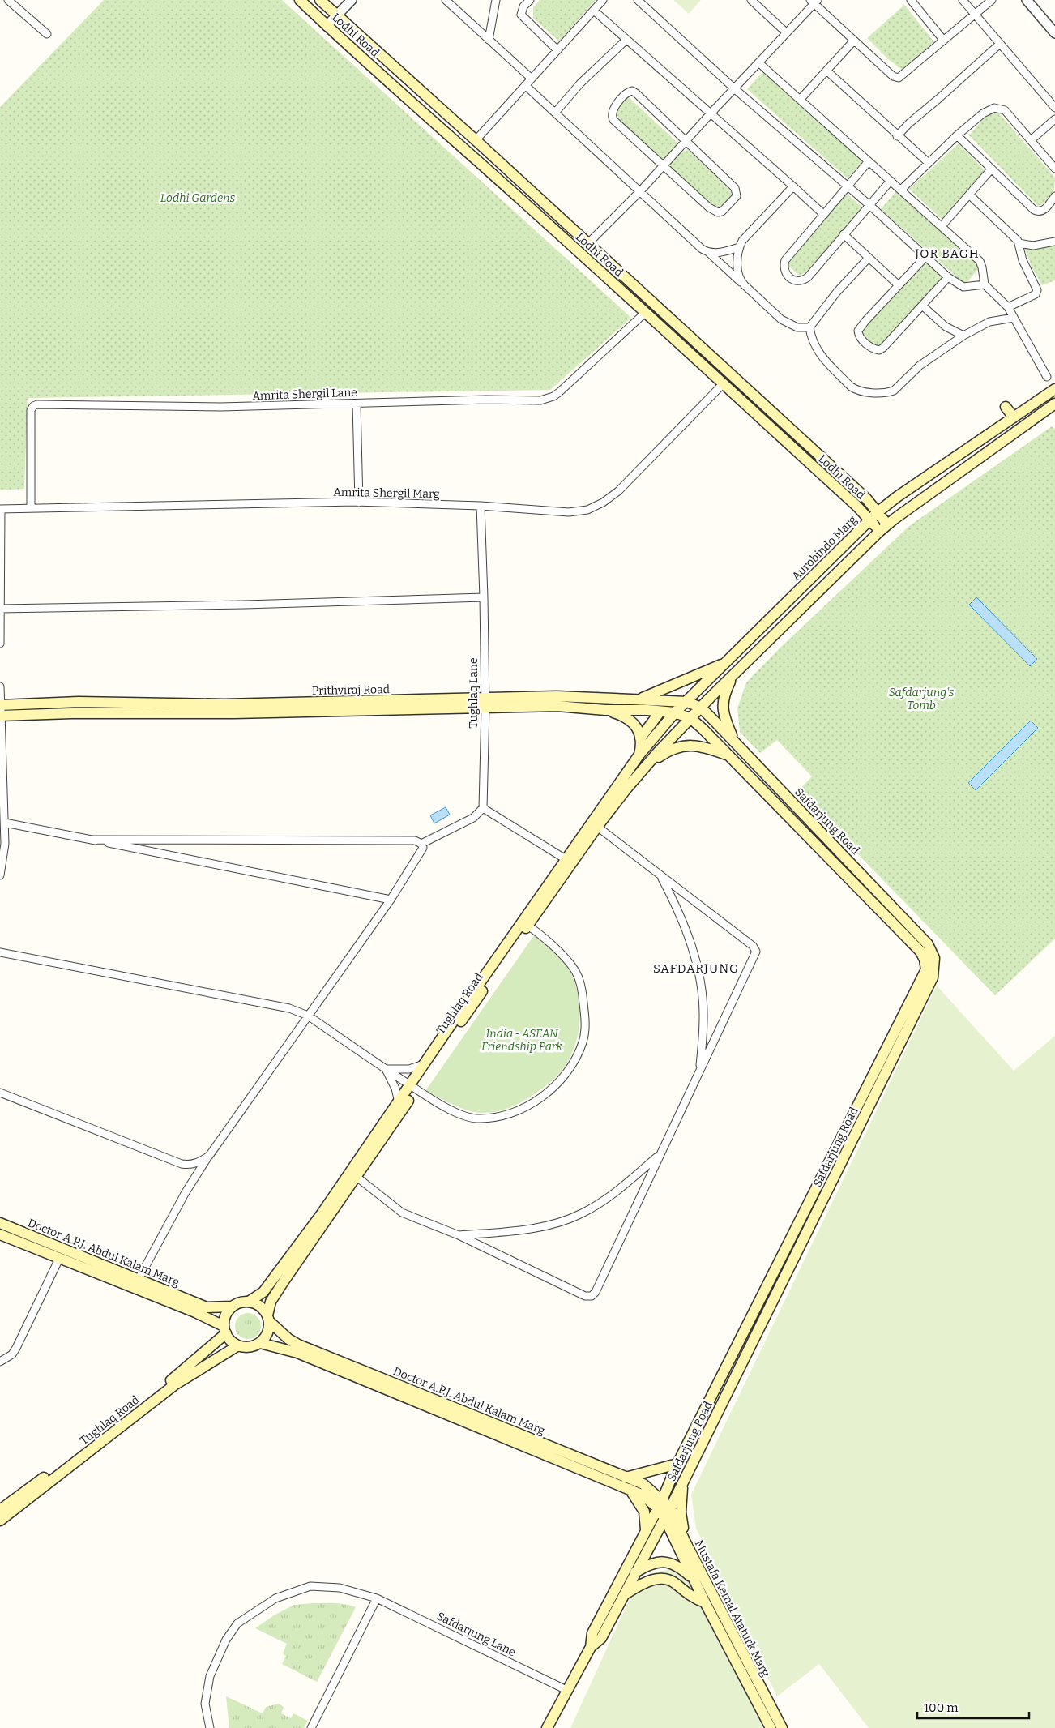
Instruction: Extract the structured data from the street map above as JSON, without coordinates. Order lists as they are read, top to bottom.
{
  "streets": {
    "main road": [
      "Lodhi Road",
      "Aurobindo Marg",
      "Prithviraj Road",
      "Safdarjung Road",
      "Tughlaq Road",
      "Doctor A.P.J. Abdul Kalam Marg",
      "Mustafa Kemal Ataturk Marg"
    ],
    "street": [
      "Amrita Shergil Lane",
      "Amrita Shergil Marg",
      "Tughlaq Lane",
      "Safdarjung Lane"
    ]
  },
  "crossings": [
    ["Lodhi Road", "Amrita Shergil Lane"],
    ["Lodhi Road", "Amrita Shergil Marg"],
    ["Lodhi Road", "Aurobindo Marg"],
    ["Amrita Shergil Lane", "Amrita Shergil Marg"],
    ["Amrita Shergil Marg", "Tughlaq Lane"],
    ["Aurobindo Marg", "Prithviraj Road"],
    ["Aurobindo Marg", "Tughlaq Road"],
    ["Prithviraj Road", "Tughlaq Lane"],
    ["Prithviraj Road", "Safdarjung Road"],
    ["Prithviraj Road", "Tughlaq Road"],
    ["Safdarjung Road", "Tughlaq Road"],
    ["Safdarjung Road", "Doctor A.P.J. Abdul Kalam Marg"],
    ["Safdarjung Road", "Mustafa Kemal Ataturk Marg"],
    ["Safdarjung Road", "Safdarjung Lane"],
    ["Tughlaq Road", "Doctor A.P.J. Abdul Kalam Marg"],
    ["Doctor A.P.J. Abdul Kalam Marg", "Mustafa Kemal Ataturk Marg"]
  ],
  "districts": ["JOR BAGH", "SAFDARJUNG"],
  "parks": ["Lodhi Gardens", "Safdarjung's Tomb", "India - ASEAN Friendship Park"],
  "scale_bar": "100 m"
}
